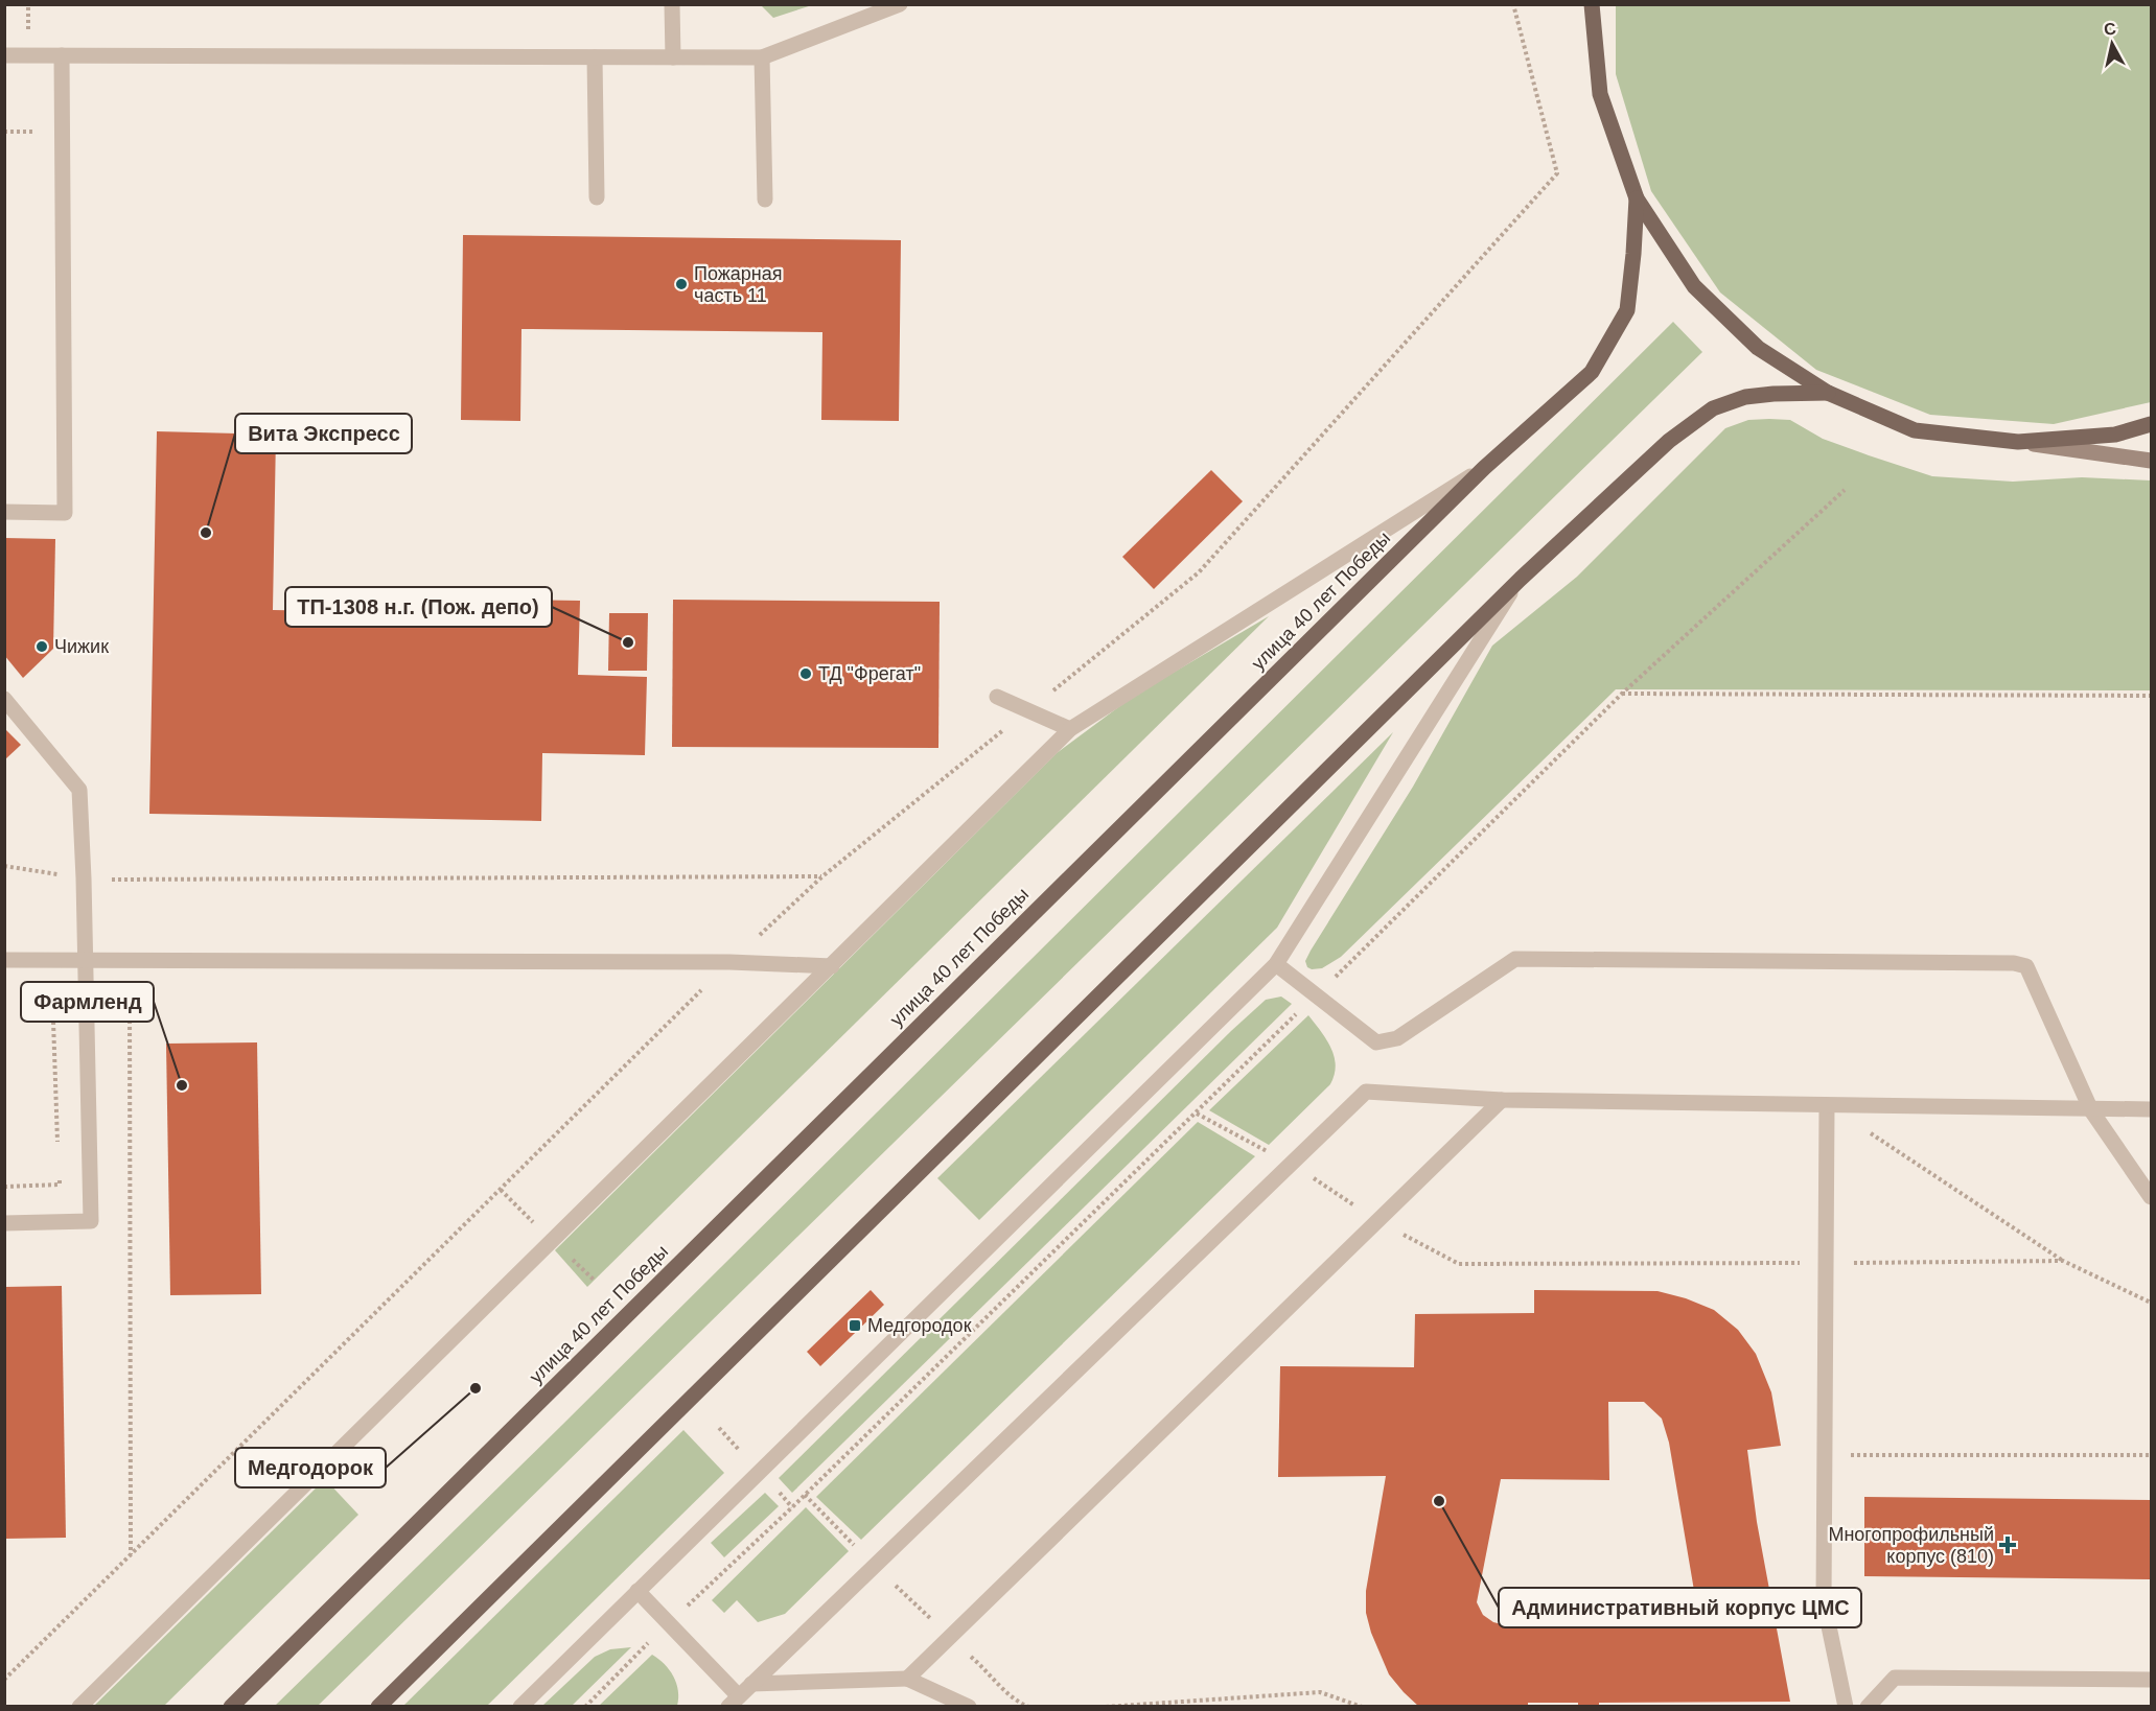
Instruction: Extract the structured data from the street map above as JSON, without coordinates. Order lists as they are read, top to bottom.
{
  "streets": {
    "main road": ["улица 40 лет Победы"]
  },
  "places": {
    "other": [
      "Пожарная часть 11",
      "Вита Экспресс",
      "ТП-1308 н.г. (Пож. депо)",
      "Чижик",
      "ТД \"Фрегат\"",
      "Фармленд",
      "Медгодорок",
      "Административный корпус ЦМС"
    ],
    "transit": ["Медгородок"],
    "health": ["Многопрофильный корпус (810)"]
  },
  "north": "top"
}
